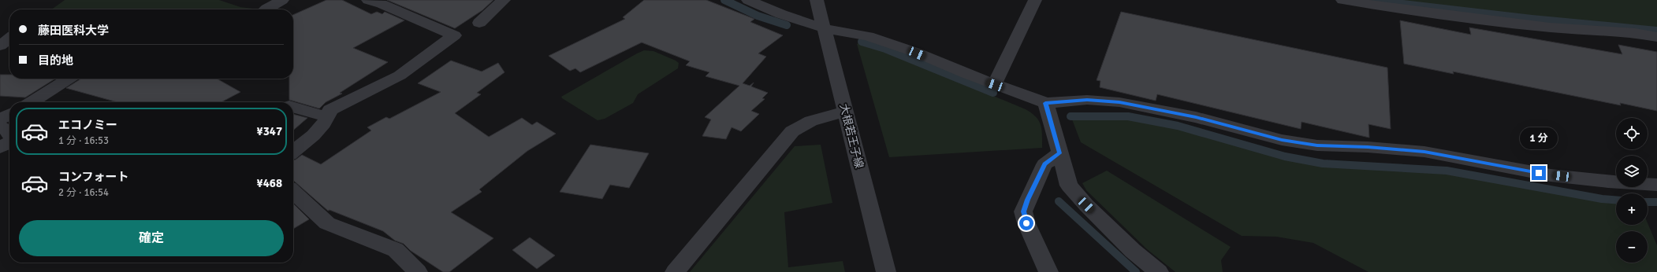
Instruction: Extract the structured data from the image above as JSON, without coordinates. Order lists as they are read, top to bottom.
{
  "streets": {
    "street": ["大根若王子線"]
  },
  "page": {
    "banner": ["藤田医科大学", "目的地"],
    "list": [
      {
        "name": "エコノミー",
        "note": "1 分 · 16:53",
        "value": "¥347"
      },
      {
        "name": "コンフォート",
        "note": "2 分 · 16:54",
        "value": "¥468"
      }
    ],
    "map_buttons": ["+", "−"],
    "bubble": "1 分",
    "buttons": "確定"
  }
}
